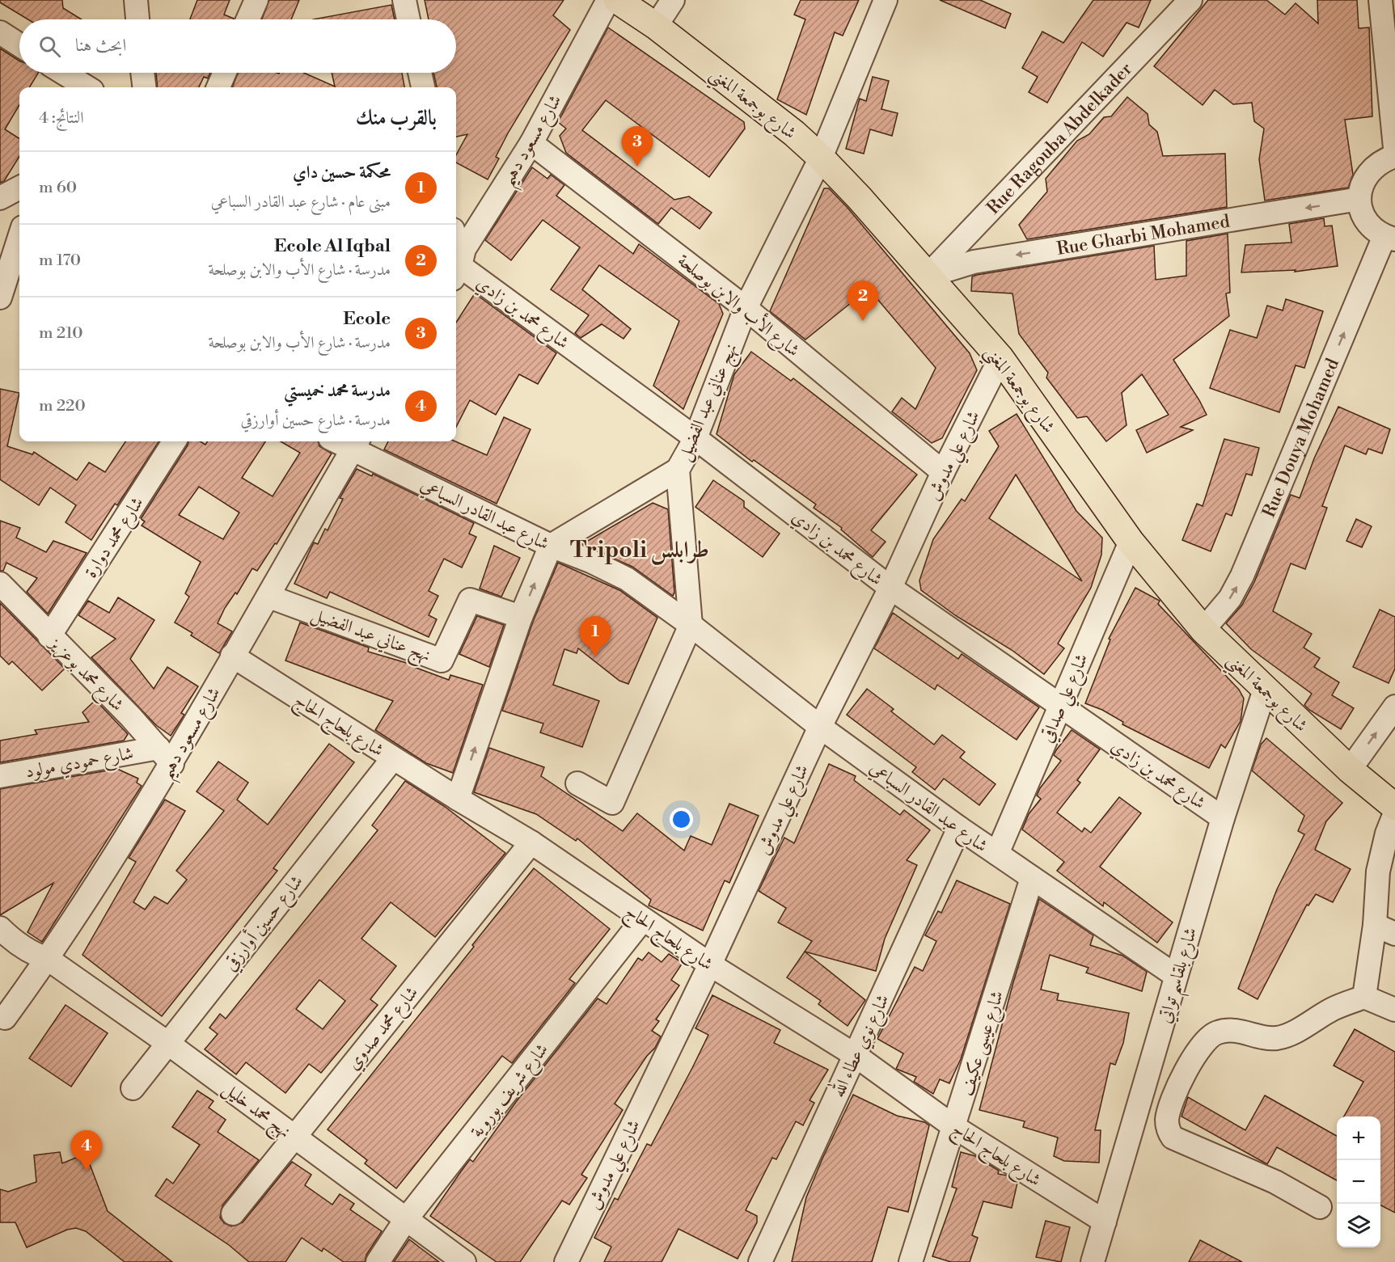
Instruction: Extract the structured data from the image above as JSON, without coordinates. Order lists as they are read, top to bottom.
{
  "streets": {
    "main road": ["شارع بوجمعة المغني"],
    "street": [
      "Rue Ragouba Abdelkader",
      "شارع مسعود دهيم",
      "Rue Gharbi Mohamed",
      "شارع الأب والابن بوصلحة",
      "شارع محمد بن زادي",
      "نهج عناني عبد الفضيل",
      "Rue Douya Mohamed",
      "شارع علي مدوش",
      "شارع عبد القادر السباعي",
      "شارع محمد دوارة",
      "شارع محمد بوعزيز",
      "شارع علي صداقي",
      "شارع بلحاج الحاج",
      "شارع حمودي مولود",
      "شارع حسين أوارزقي",
      "شارع بلقاسم تواتي",
      "شارع محمد صدوي",
      "شارع عيسى عكيف",
      "شارع نوي عطاء الله",
      "شارع شريف بوروية",
      "نهج محمد خليل"
    ]
  },
  "crossings": [
    ["شارع بوجمعة المغني", "Rue Ragouba Abdelkader"],
    ["شارع بوجمعة المغني", "Rue Gharbi Mohamed"],
    ["شارع بوجمعة المغني", "نهج عناني عبد الفضيل"],
    ["شارع بوجمعة المغني", "Rue Douya Mohamed"],
    ["شارع بوجمعة المغني", "شارع علي مدوش"],
    ["شارع بوجمعة المغني", "شارع علي صداقي"],
    ["شارع بوجمعة المغني", "شارع بلقاسم تواتي"],
    ["Rue Ragouba Abdelkader", "Rue Gharbi Mohamed"],
    ["شارع مسعود دهيم", "شارع الأب والابن بوصلحة"],
    ["شارع مسعود دهيم", "نهج عناني عبد الفضيل"],
    ["شارع مسعود دهيم", "شارع عبد القادر السباعي"],
    ["شارع مسعود دهيم", "شارع محمد بوعزيز"],
    ["شارع مسعود دهيم", "شارع بلحاج الحاج"],
    ["شارع مسعود دهيم", "شارع حمودي مولود"],
    ["شارع مسعود دهيم", "نهج محمد خليل"],
    ["شارع الأب والابن بوصلحة", "نهج عناني عبد الفضيل"],
    ["شارع الأب والابن بوصلحة", "شارع علي مدوش"],
    ["شارع محمد بن زادي", "نهج عناني عبد الفضيل"],
    ["شارع محمد بن زادي", "شارع علي مدوش"],
    ["شارع محمد بن زادي", "شارع علي صداقي"],
    ["شارع محمد بن زادي", "شارع بلقاسم تواتي"],
    ["نهج عناني عبد الفضيل", "شارع عبد القادر السباعي"],
    ["شارع علي مدوش", "شارع عبد القادر السباعي"],
    ["شارع علي مدوش", "شارع بلحاج الحاج"],
    ["شارع عبد القادر السباعي", "شارع علي صداقي"],
    ["شارع عبد القادر السباعي", "شارع بلقاسم تواتي"],
    ["شارع عبد القادر السباعي", "شارع عيسى عكيف"],
    ["شارع عبد القادر السباعي", "شارع نوي عطاء الله"],
    ["شارع محمد دوارة", "شارع محمد بوعزيز"],
    ["شارع محمد بوعزيز", "شارع حمودي مولود"],
    ["شارع بلحاج الحاج", "شارع حسين أوارزقي"],
    ["شارع بلحاج الحاج", "شارع بلقاسم تواتي"],
    ["شارع بلحاج الحاج", "شارع محمد صدوي"],
    ["شارع بلحاج الحاج", "شارع عيسى عكيف"],
    ["شارع بلحاج الحاج", "شارع نوي عطاء الله"],
    ["شارع بلحاج الحاج", "شارع شريف بوروية"],
    ["شارع حسين أوارزقي", "نهج محمد خليل"],
    ["شارع محمد صدوي", "نهج محمد خليل"],
    ["شارع شريف بوروية", "نهج محمد خليل"]
  ],
  "one_way": ["Rue Gharbi Mohamed", "Rue Douya Mohamed"],
  "districts": ["Tripoli طرابلس"],
  "page": {
    "search": "ابحث هنا",
    "heading": ["بالقرب منك", "النتائج: 4"],
    "pins": [
      "3",
      "2",
      "1",
      "4"
    ],
    "list": [
      {
        "mark": "1",
        "name": "محكمة حسين داي",
        "note": "مبنى عام · شارع عبد القادر السباعي",
        "value": "60 m"
      },
      {
        "mark": "2",
        "name": "Ecole Al Iqbal",
        "note": "مدرسة · شارع الأب والابن بوصلحة",
        "value": "170 m"
      },
      {
        "mark": "3",
        "name": "Ecole",
        "note": "مدرسة · شارع الأب والابن بوصلحة",
        "value": "210 m"
      },
      {
        "mark": "4",
        "name": "مدرسة محمد خميستي",
        "note": "مدرسة · شارع حسين أوارزقي",
        "value": "220 m"
      }
    ],
    "map_buttons": ["+", "−"]
  }
}
